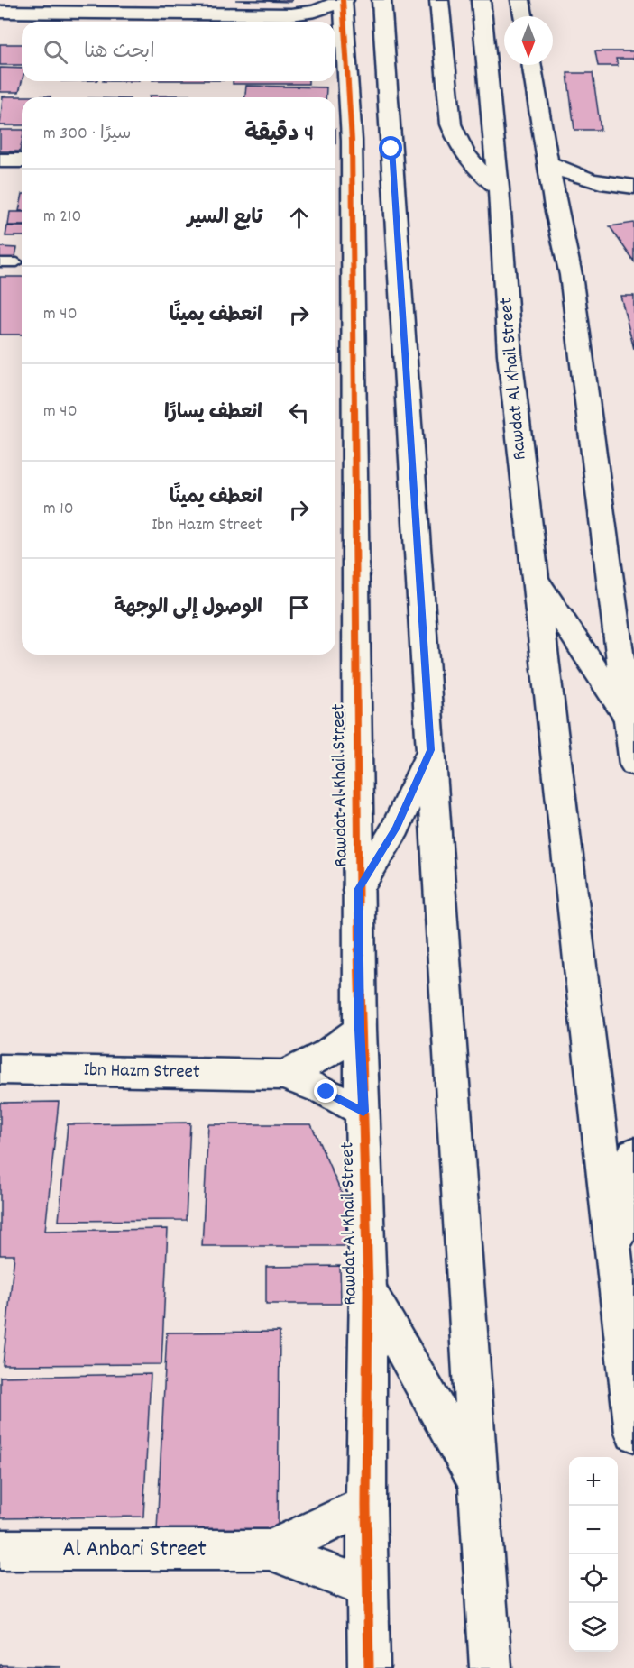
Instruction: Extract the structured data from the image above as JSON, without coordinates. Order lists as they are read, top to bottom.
{
  "streets": {
    "main road": ["Rawdat Al Khail Street", "Ibn Hazm Street", "Al Anbari Street"]
  },
  "crossings": [
    ["Rawdat Al Khail Street", "Ibn Hazm Street"],
    ["Rawdat Al Khail Street", "Al Anbari Street"]
  ],
  "north": "bottom",
  "page": {
    "search": "ابحث هنا",
    "heading": ["4 دقيقة", "سيرًا · 300 m"],
    "list": [
      ["تابع السير", "210 m"],
      ["انعطف يمينًا", "40 m"],
      ["انعطف يسارًا", "40 m"],
      ["انعطف يمينًا", "Ibn Hazm Street", "10 m"],
      "الوصول إلى الوجهة"
    ],
    "map_buttons": ["+", "−"]
  }
}
